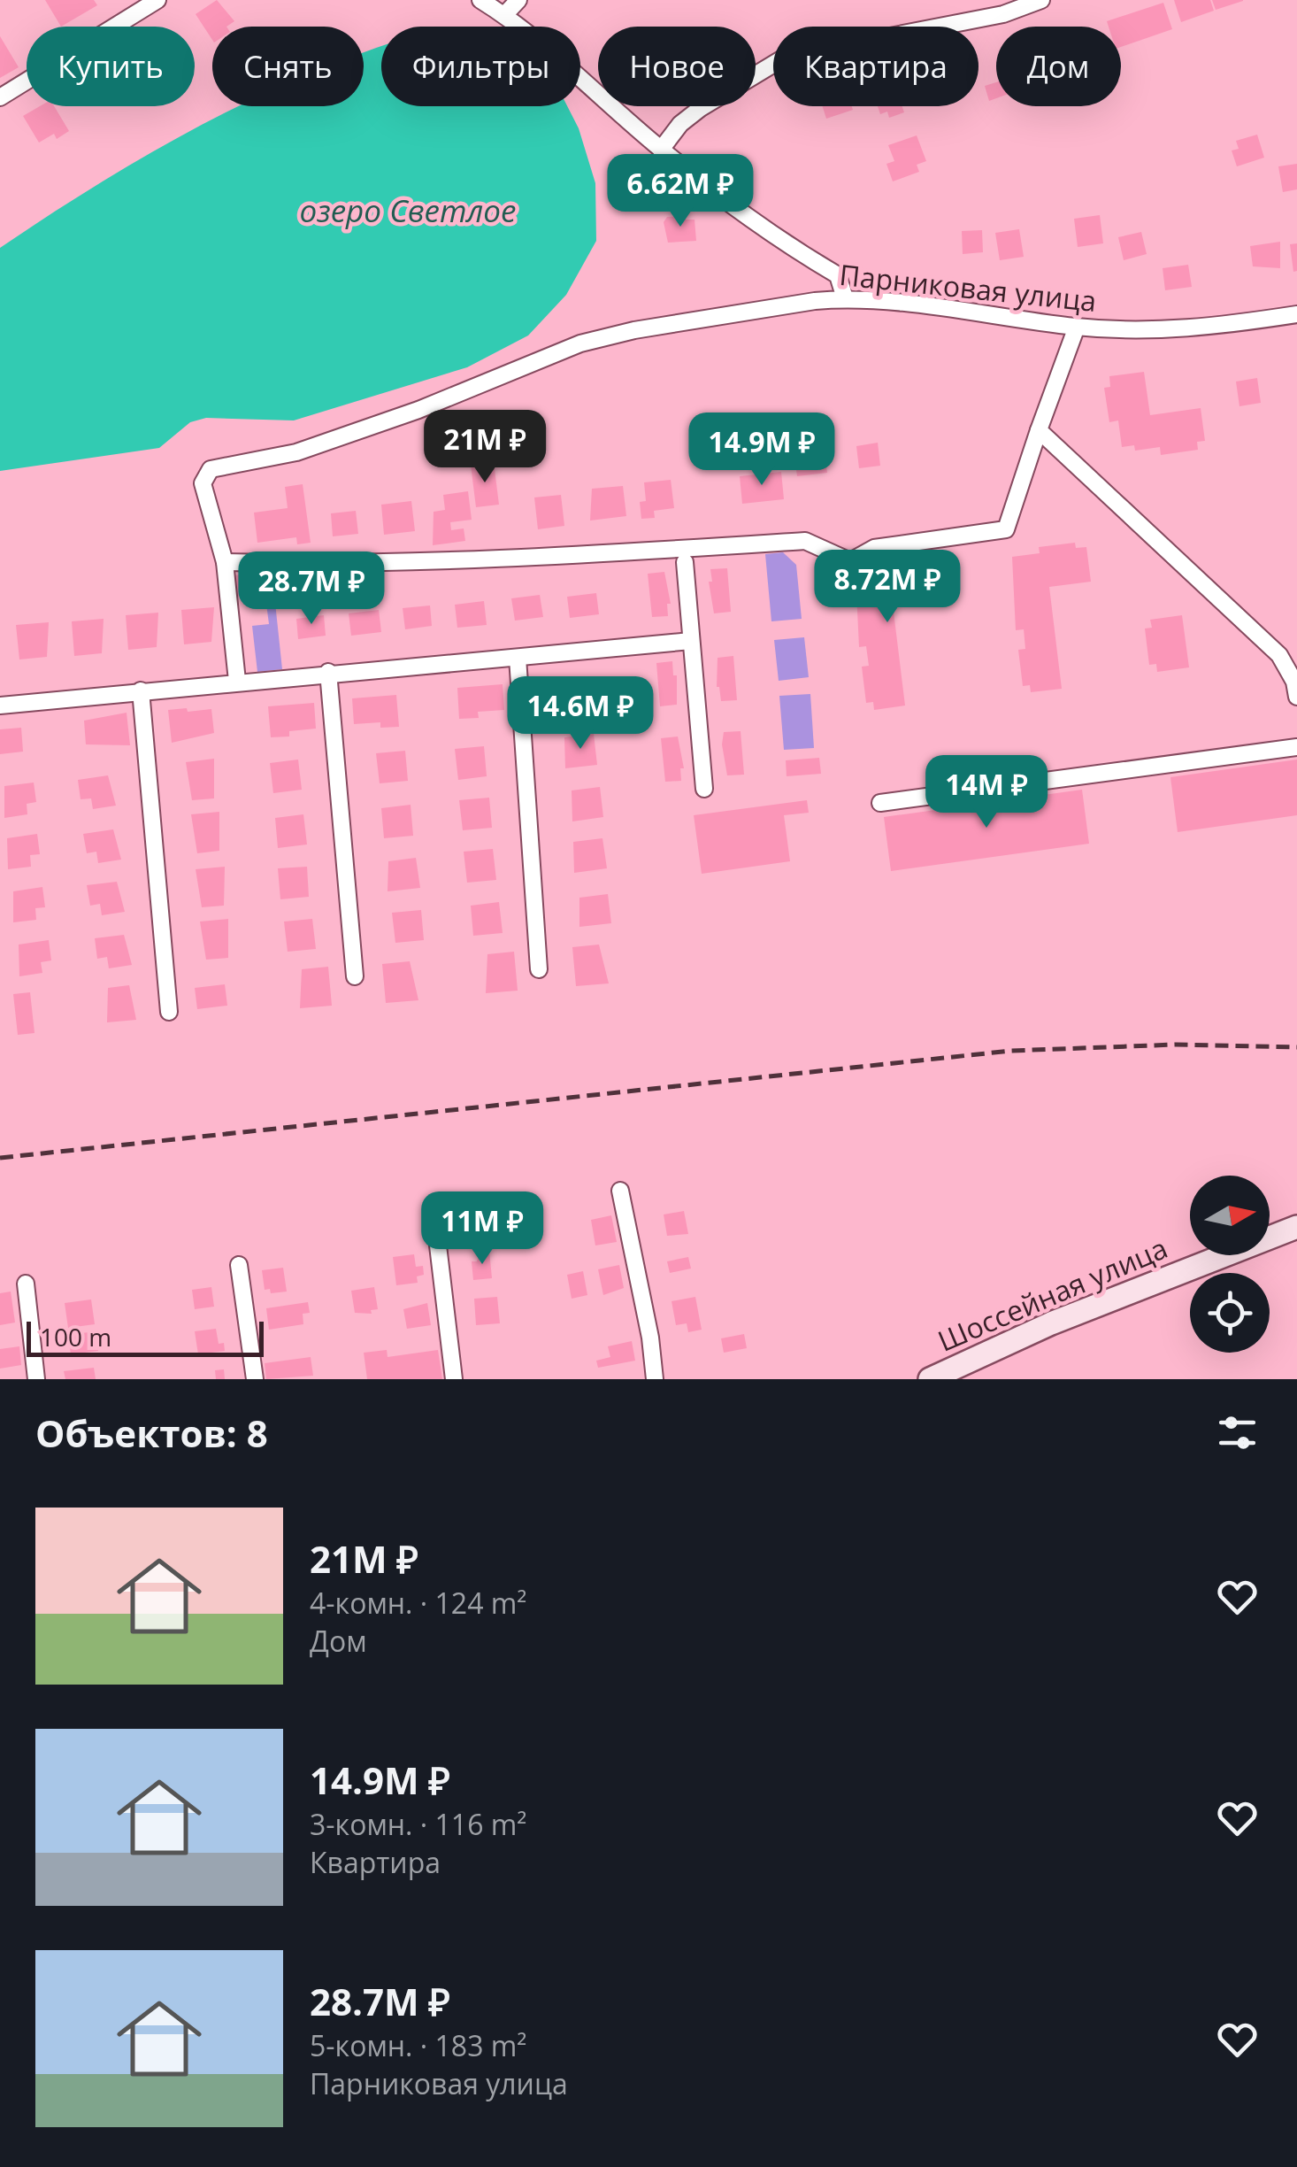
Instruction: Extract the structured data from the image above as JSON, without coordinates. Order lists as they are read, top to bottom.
{
  "streets": {
    "main road": ["Шоссейная улица"],
    "street": ["Парниковая улица"]
  },
  "water": ["озеро Светлое"],
  "scale_bar": "100 m",
  "north": "right",
  "page": {
    "chip": [
      "Купить",
      "Снять",
      "Фильтры",
      "Новое",
      "Квартира",
      "Дом"
    ],
    "price": [
      "6.62M ₽",
      "21M ₽",
      "14.9M ₽",
      "8.72M ₽",
      "28.7M ₽",
      "14.6M ₽",
      "14M ₽",
      "11M ₽"
    ],
    "scale": "100 m",
    "heading": "Объектов: 8",
    "list": [
      {
        "name": "21M ₽",
        "note": "4-комн. · 124 m² · Дом"
      },
      {
        "name": "14.9M ₽",
        "note": "3-комн. · 116 m² · Квартира"
      },
      {
        "name": "28.7M ₽",
        "note": "5-комн. · 183 m² · Парниковая улица"
      }
    ]
  }
}
